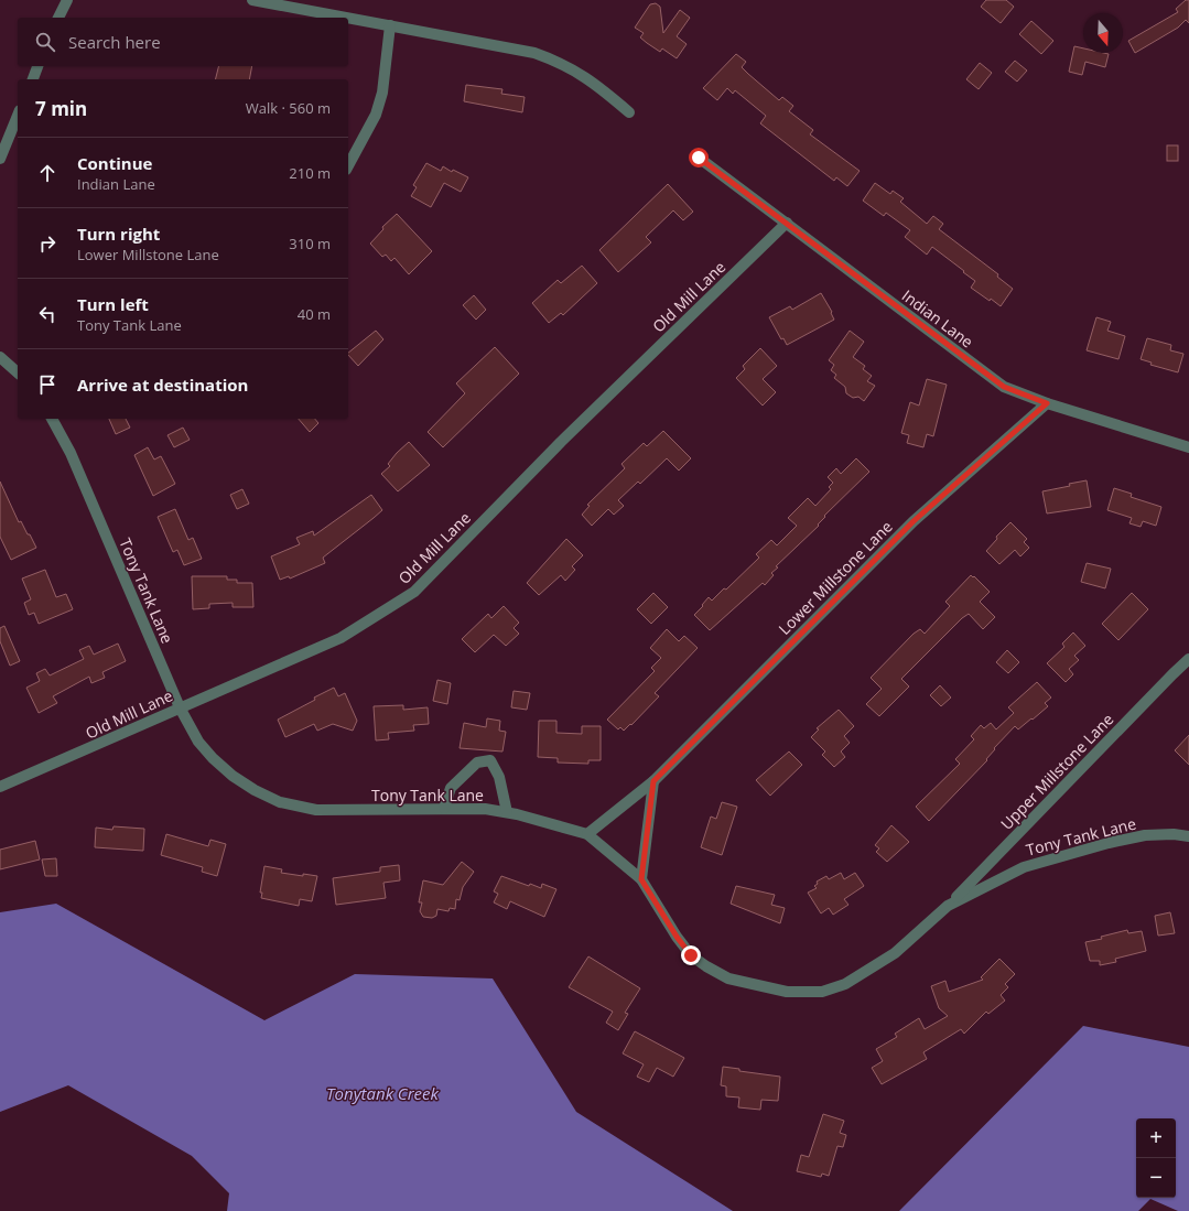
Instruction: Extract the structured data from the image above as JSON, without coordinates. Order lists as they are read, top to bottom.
{
  "streets": {
    "street": [
      "Old Mill Lane",
      "Indian Lane",
      "Lower Millstone Lane",
      "Tony Tank Lane",
      "Upper Millstone Lane"
    ]
  },
  "crossings": [
    ["Old Mill Lane", "Indian Lane"],
    ["Old Mill Lane", "Tony Tank Lane"],
    ["Indian Lane", "Lower Millstone Lane"],
    ["Lower Millstone Lane", "Tony Tank Lane"],
    ["Tony Tank Lane", "Upper Millstone Lane"]
  ],
  "water": ["Tonytank Creek"],
  "north": "bottom",
  "page": {
    "search": "Search here",
    "heading": ["7 min", "Walk · 560 m"],
    "list": [
      ["Continue", "Indian Lane", "210 m"],
      ["Turn right", "Lower Millstone Lane", "310 m"],
      ["Turn left", "Tony Tank Lane", "40 m"],
      "Arrive at destination"
    ],
    "map_buttons": ["+", "−"]
  }
}
